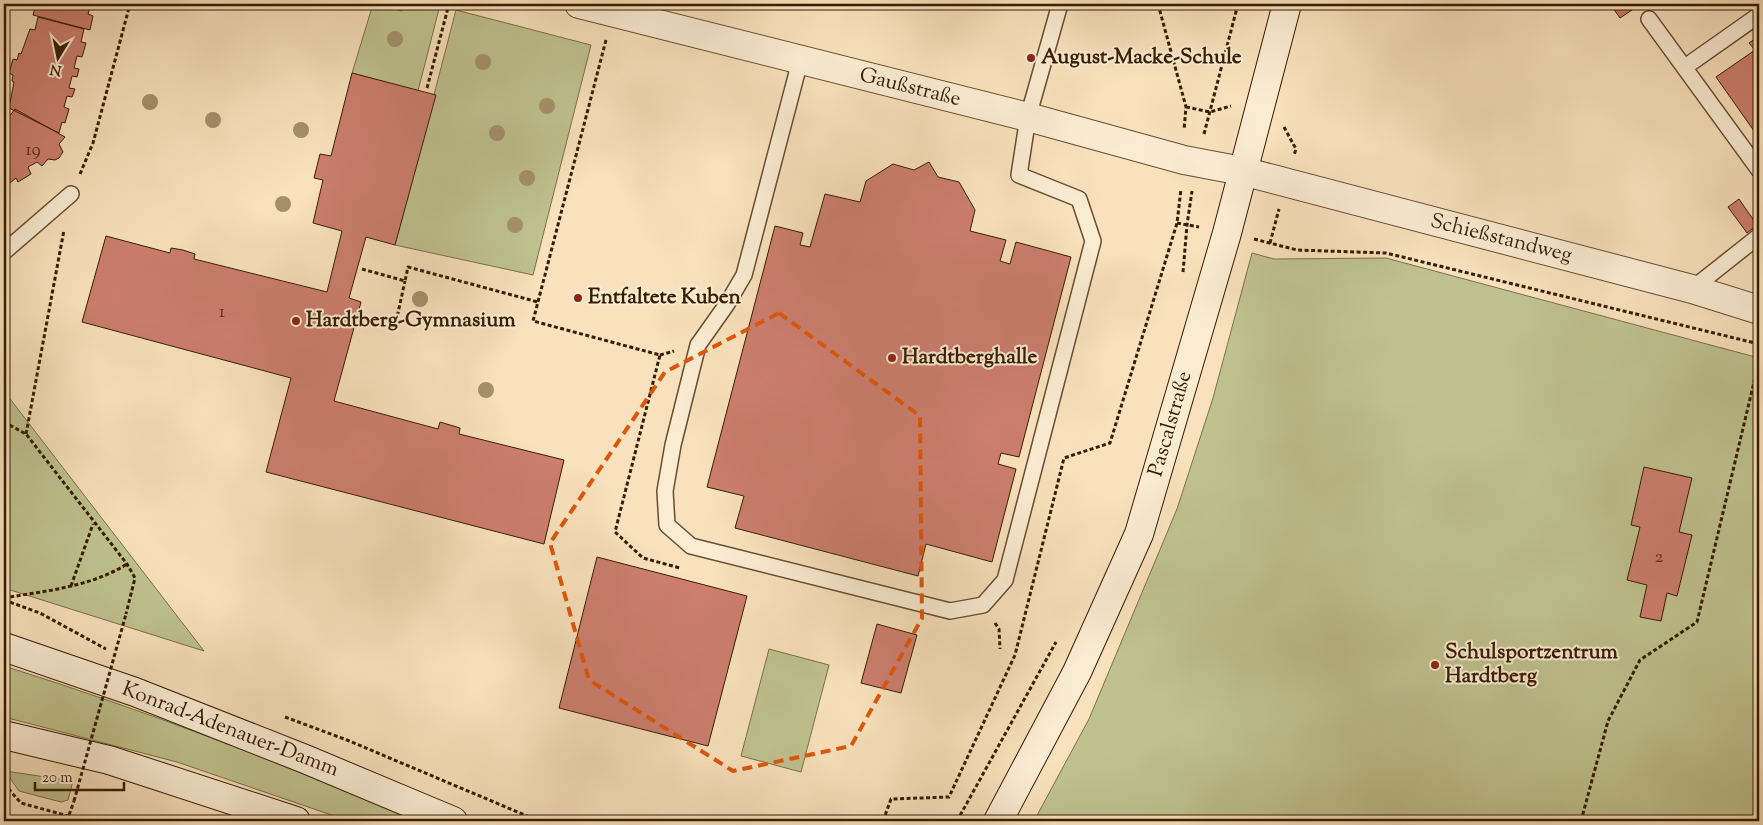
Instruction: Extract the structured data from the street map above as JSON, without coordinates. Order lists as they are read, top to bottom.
{
  "streets": {
    "street": [
      "Gaußstraße",
      "Schießstandweg",
      "Pascalstraße",
      "Konrad-Adenauer-Damm"
    ]
  },
  "crossings": [
    ["Gaußstraße", "Schießstandweg"],
    ["Gaußstraße", "Pascalstraße"],
    ["Schießstandweg", "Pascalstraße"]
  ],
  "places": [
    "August-Macke-Schule",
    "Entfaltete Kuben",
    "Hardtberg-Gymnasium",
    "Hardtberghalle",
    "Schulsportzentrum Hardtberg"
  ],
  "house_numbers": ["19", "1", "2"],
  "scale_bar": "20 m",
  "north": "bottom"
}
